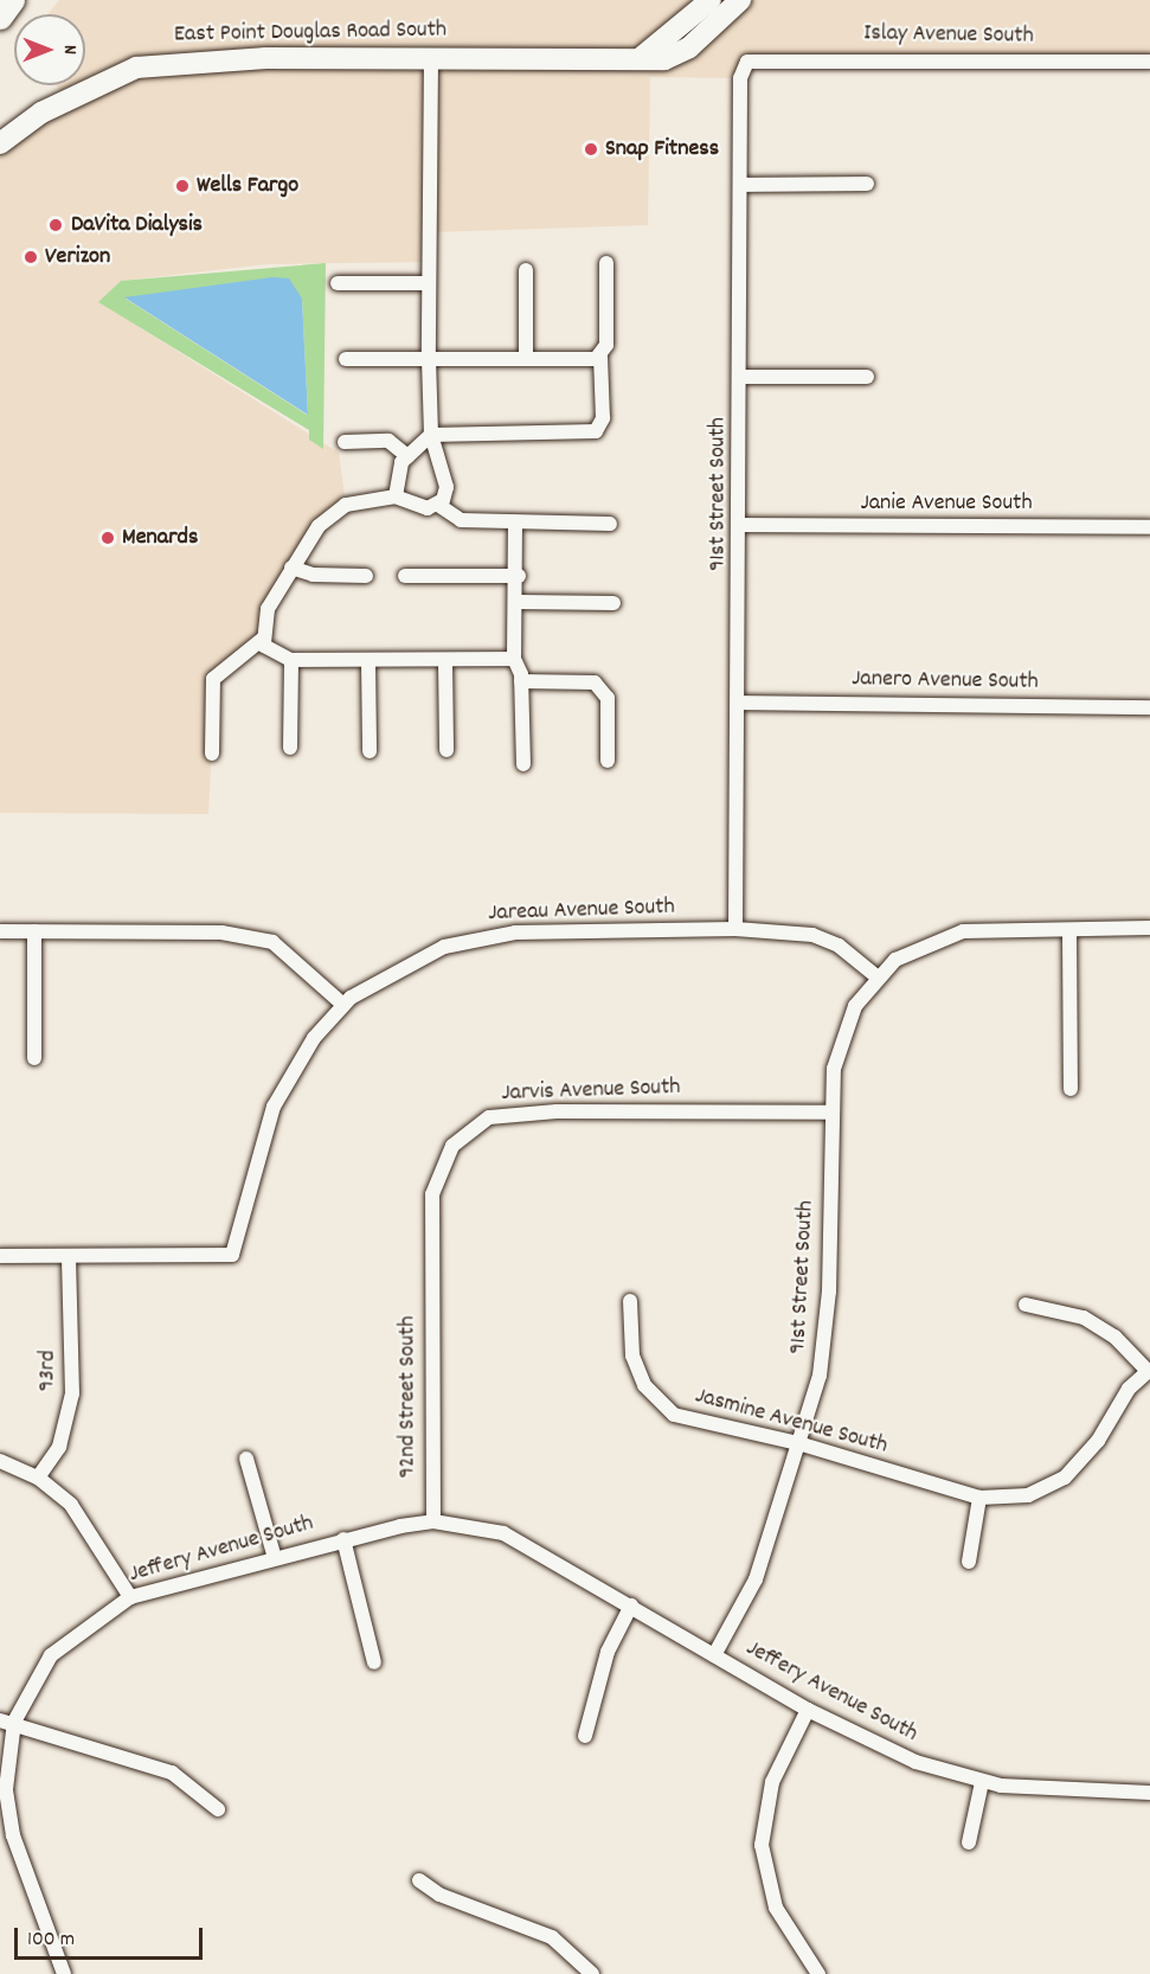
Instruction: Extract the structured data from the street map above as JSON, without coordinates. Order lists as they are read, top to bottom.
{
  "streets": {
    "street": [
      "East Point Douglas Road South",
      "Islay Avenue South",
      "91st Street South",
      "Janie Avenue South",
      "Janero Avenue South",
      "Jareau Avenue South",
      "Jarvis Avenue South",
      "93rd",
      "92nd Street South",
      "Jasmine Avenue South",
      "Jeffery Avenue South"
    ]
  },
  "crossings": [
    ["Islay Avenue South", "91st Street South"],
    ["91st Street South", "Janie Avenue South"],
    ["91st Street South", "Janero Avenue South"],
    ["91st Street South", "Jareau Avenue South"],
    ["91st Street South", "Jarvis Avenue South"],
    ["91st Street South", "Jasmine Avenue South"],
    ["91st Street South", "Jeffery Avenue South"],
    ["Jareau Avenue South", "93rd"],
    ["Jarvis Avenue South", "92nd Street South"],
    ["92nd Street South", "Jeffery Avenue South"]
  ],
  "places": [
    "Snap Fitness",
    "Wells Fargo",
    "DaVita Dialysis",
    "Verizon",
    "Menards"
  ],
  "scale_bar": "100 m",
  "north": "right"
}
